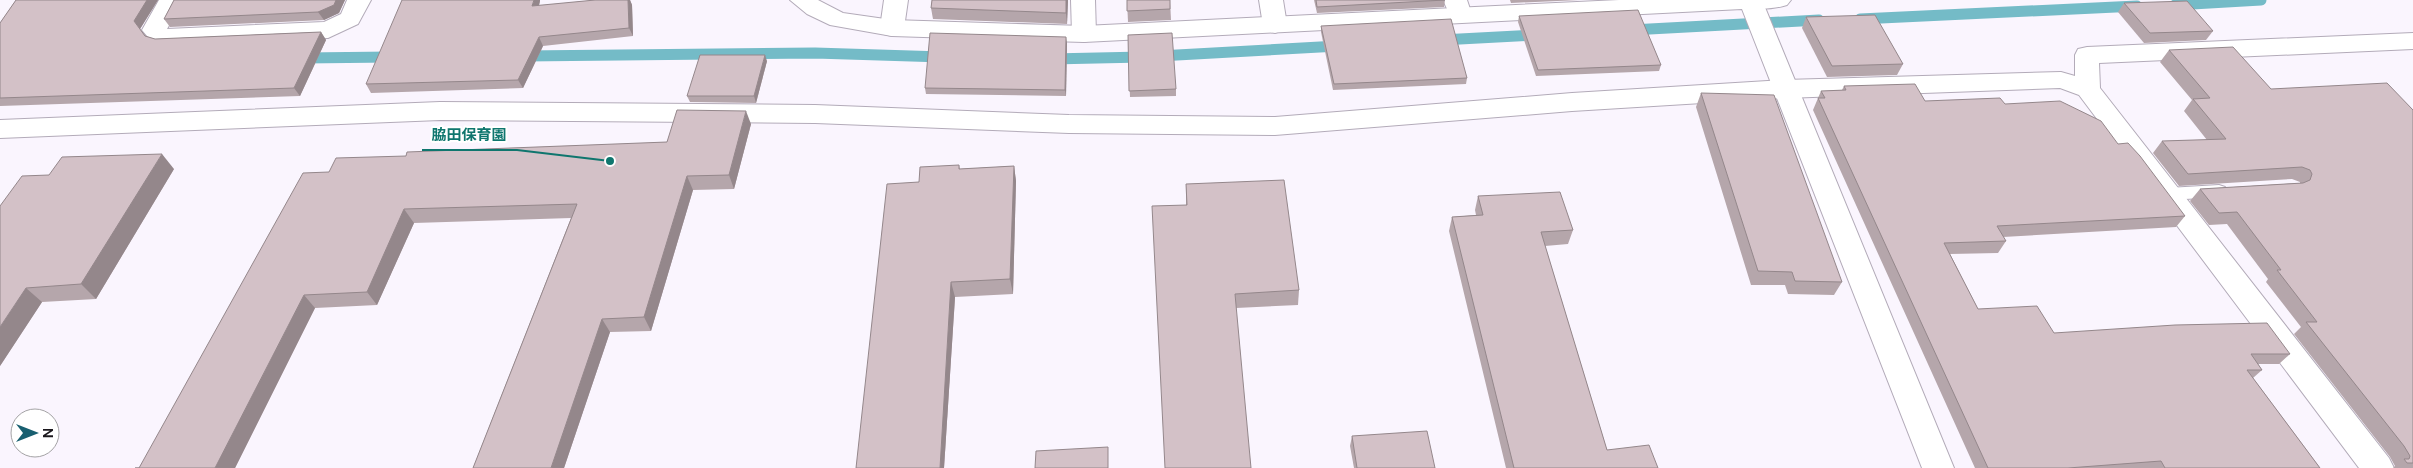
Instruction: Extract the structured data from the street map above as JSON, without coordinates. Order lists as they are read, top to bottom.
{
  "places": ["脇田保育園"],
  "north": "right"
}
